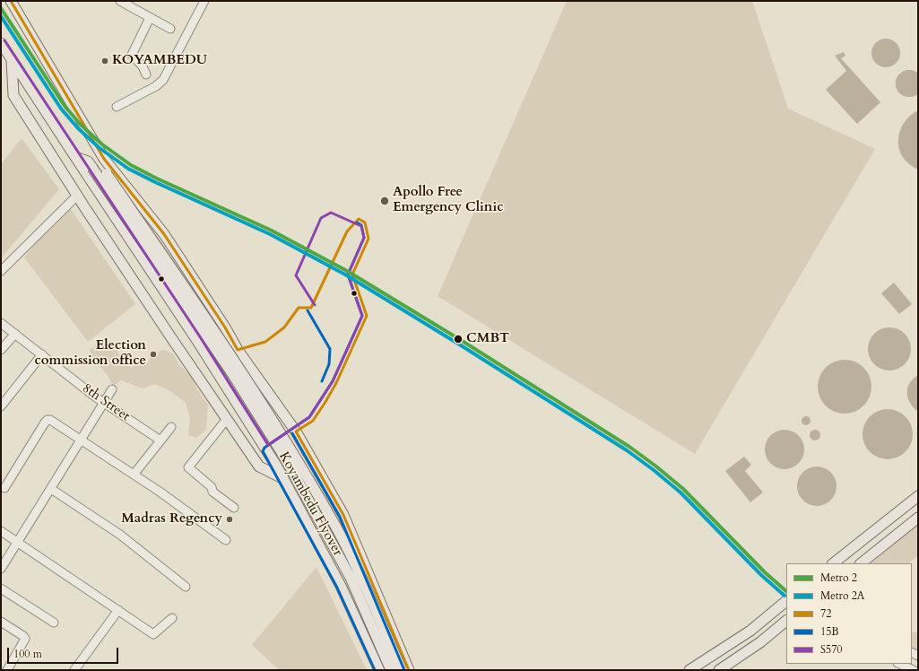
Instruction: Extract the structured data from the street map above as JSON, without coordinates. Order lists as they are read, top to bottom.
{
  "streets": {
    "main road": ["Koyambedu Flyover"],
    "street": ["8th Street"]
  },
  "places": [
    "KOYAMBEDU",
    "Apollo Free Emergency Clinic",
    "CMBT",
    "Election commission office",
    "Madras Regency"
  ],
  "lines": [
    "transit line 72",
    "metro line 2",
    "metro line 2A",
    "transit line S570",
    "transit line 15B"
  ],
  "legend": [
    "Metro 2",
    "Metro 2A",
    "72",
    "15B",
    "S570"
  ],
  "scale_bar": "100 m"
}
